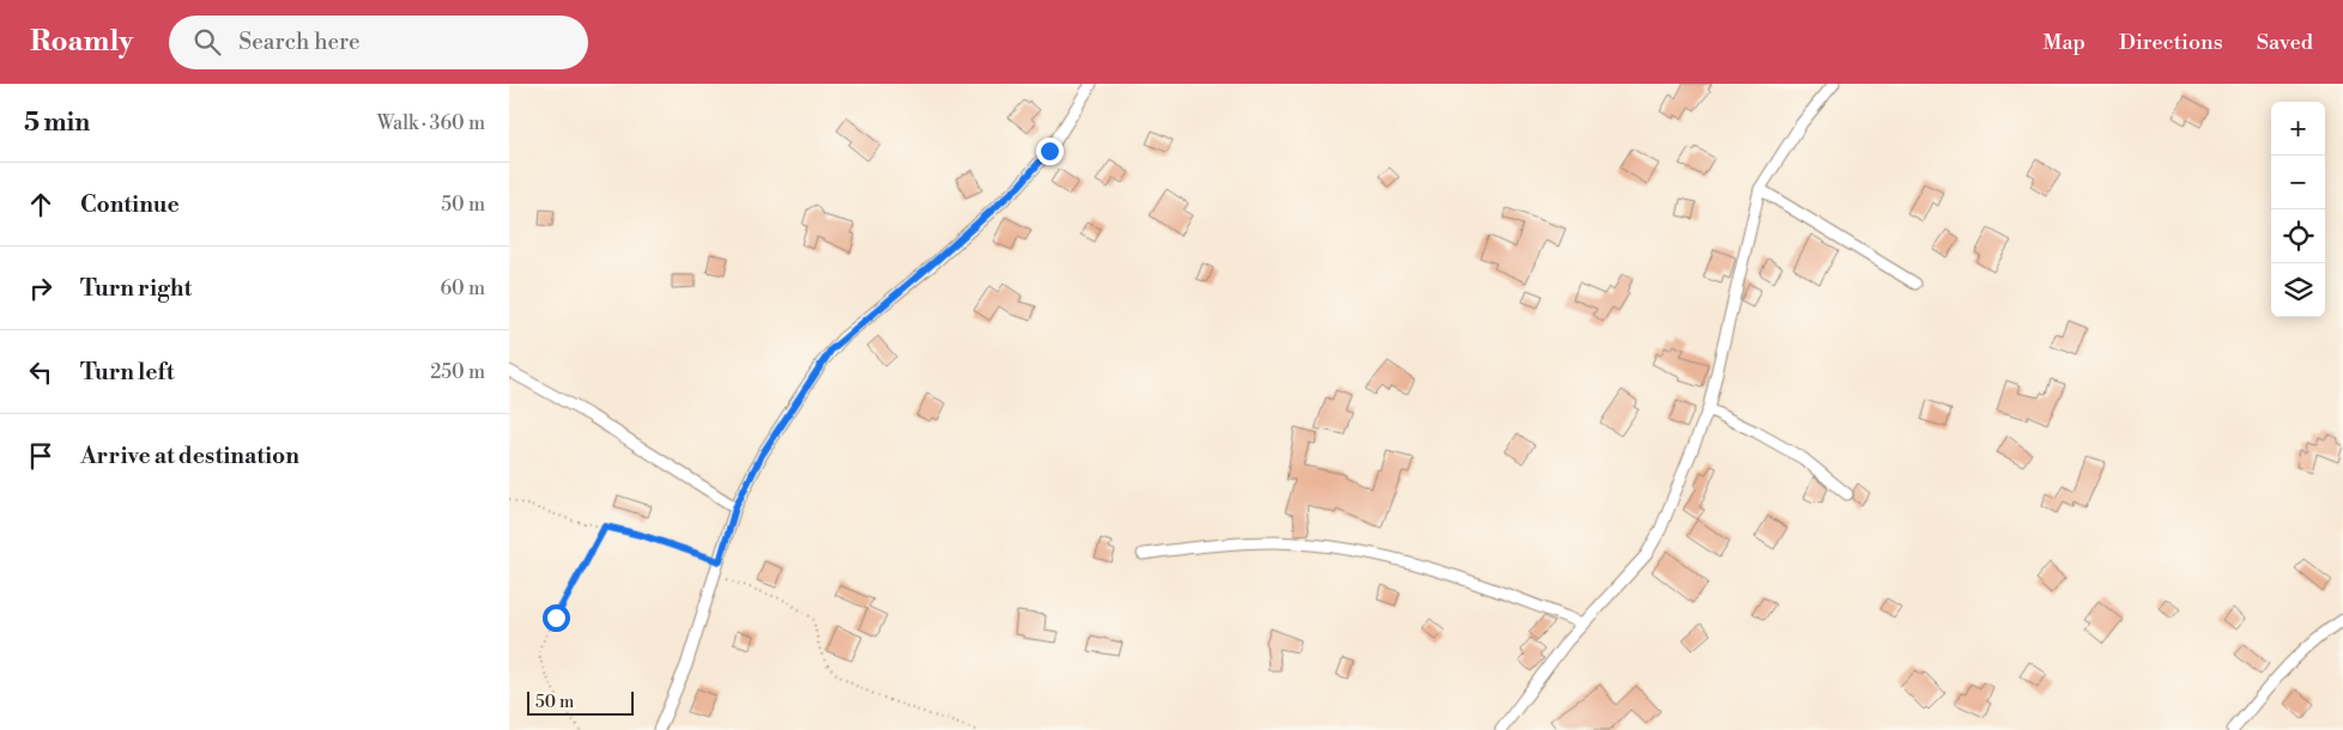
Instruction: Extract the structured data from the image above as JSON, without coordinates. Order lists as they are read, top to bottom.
{
  "scale_bar": "50 m",
  "page": {
    "header": "Roamly",
    "search": "Search here",
    "nav": ["Map", "Directions", "Saved"],
    "heading": ["5 min", "Walk · 360 m"],
    "map_buttons": ["+", "−"],
    "list": [
      ["Continue", "50 m"],
      ["Turn right", "60 m"],
      ["Turn left", "250 m"],
      "Arrive at destination"
    ],
    "scale": "50 m"
  }
}
